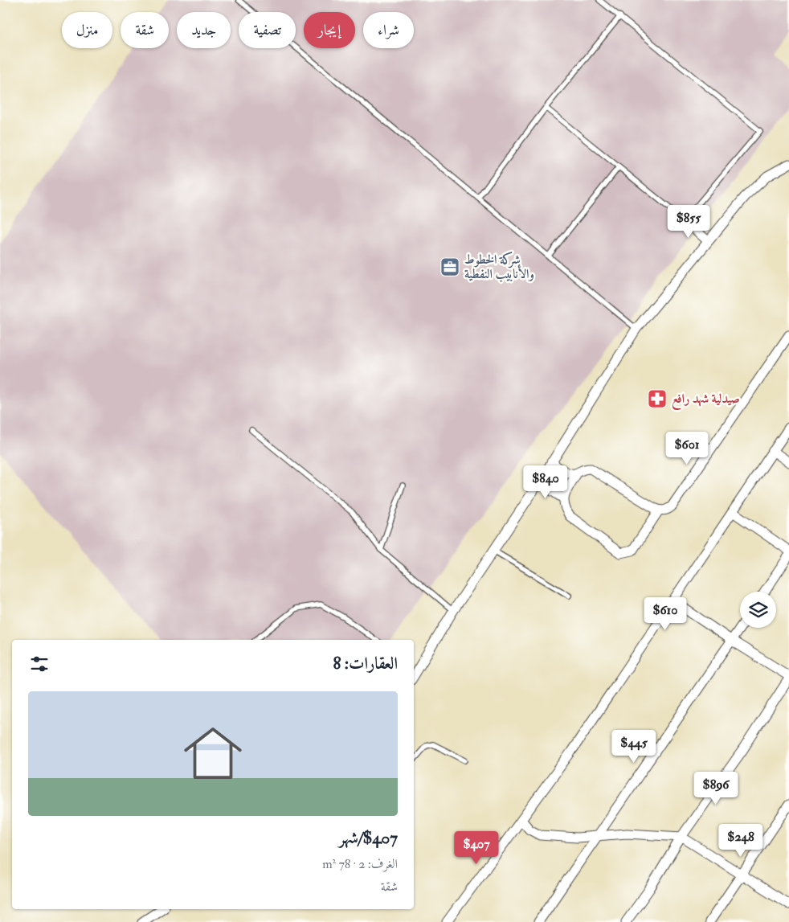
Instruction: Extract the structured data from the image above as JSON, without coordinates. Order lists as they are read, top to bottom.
{
  "places": {
    "office": ["شركة الخطوط والأنابيب النفطية"],
    "pharmacy": ["صيدلية شهد رافع"]
  },
  "page": {
    "chip": [
      "شراء",
      "إيجار",
      "تصفية",
      "جديد",
      "شقة",
      "منزل"
    ],
    "price": [
      "$855",
      "$601",
      "$840",
      "$610",
      "$445",
      "$896",
      "$248",
      "$407"
    ],
    "heading": "العقارات: 8",
    "list": [
      {
        "name": "$407/شهر",
        "note": "الغرف: 2 · 78 m² · شقة"
      }
    ]
  }
}
